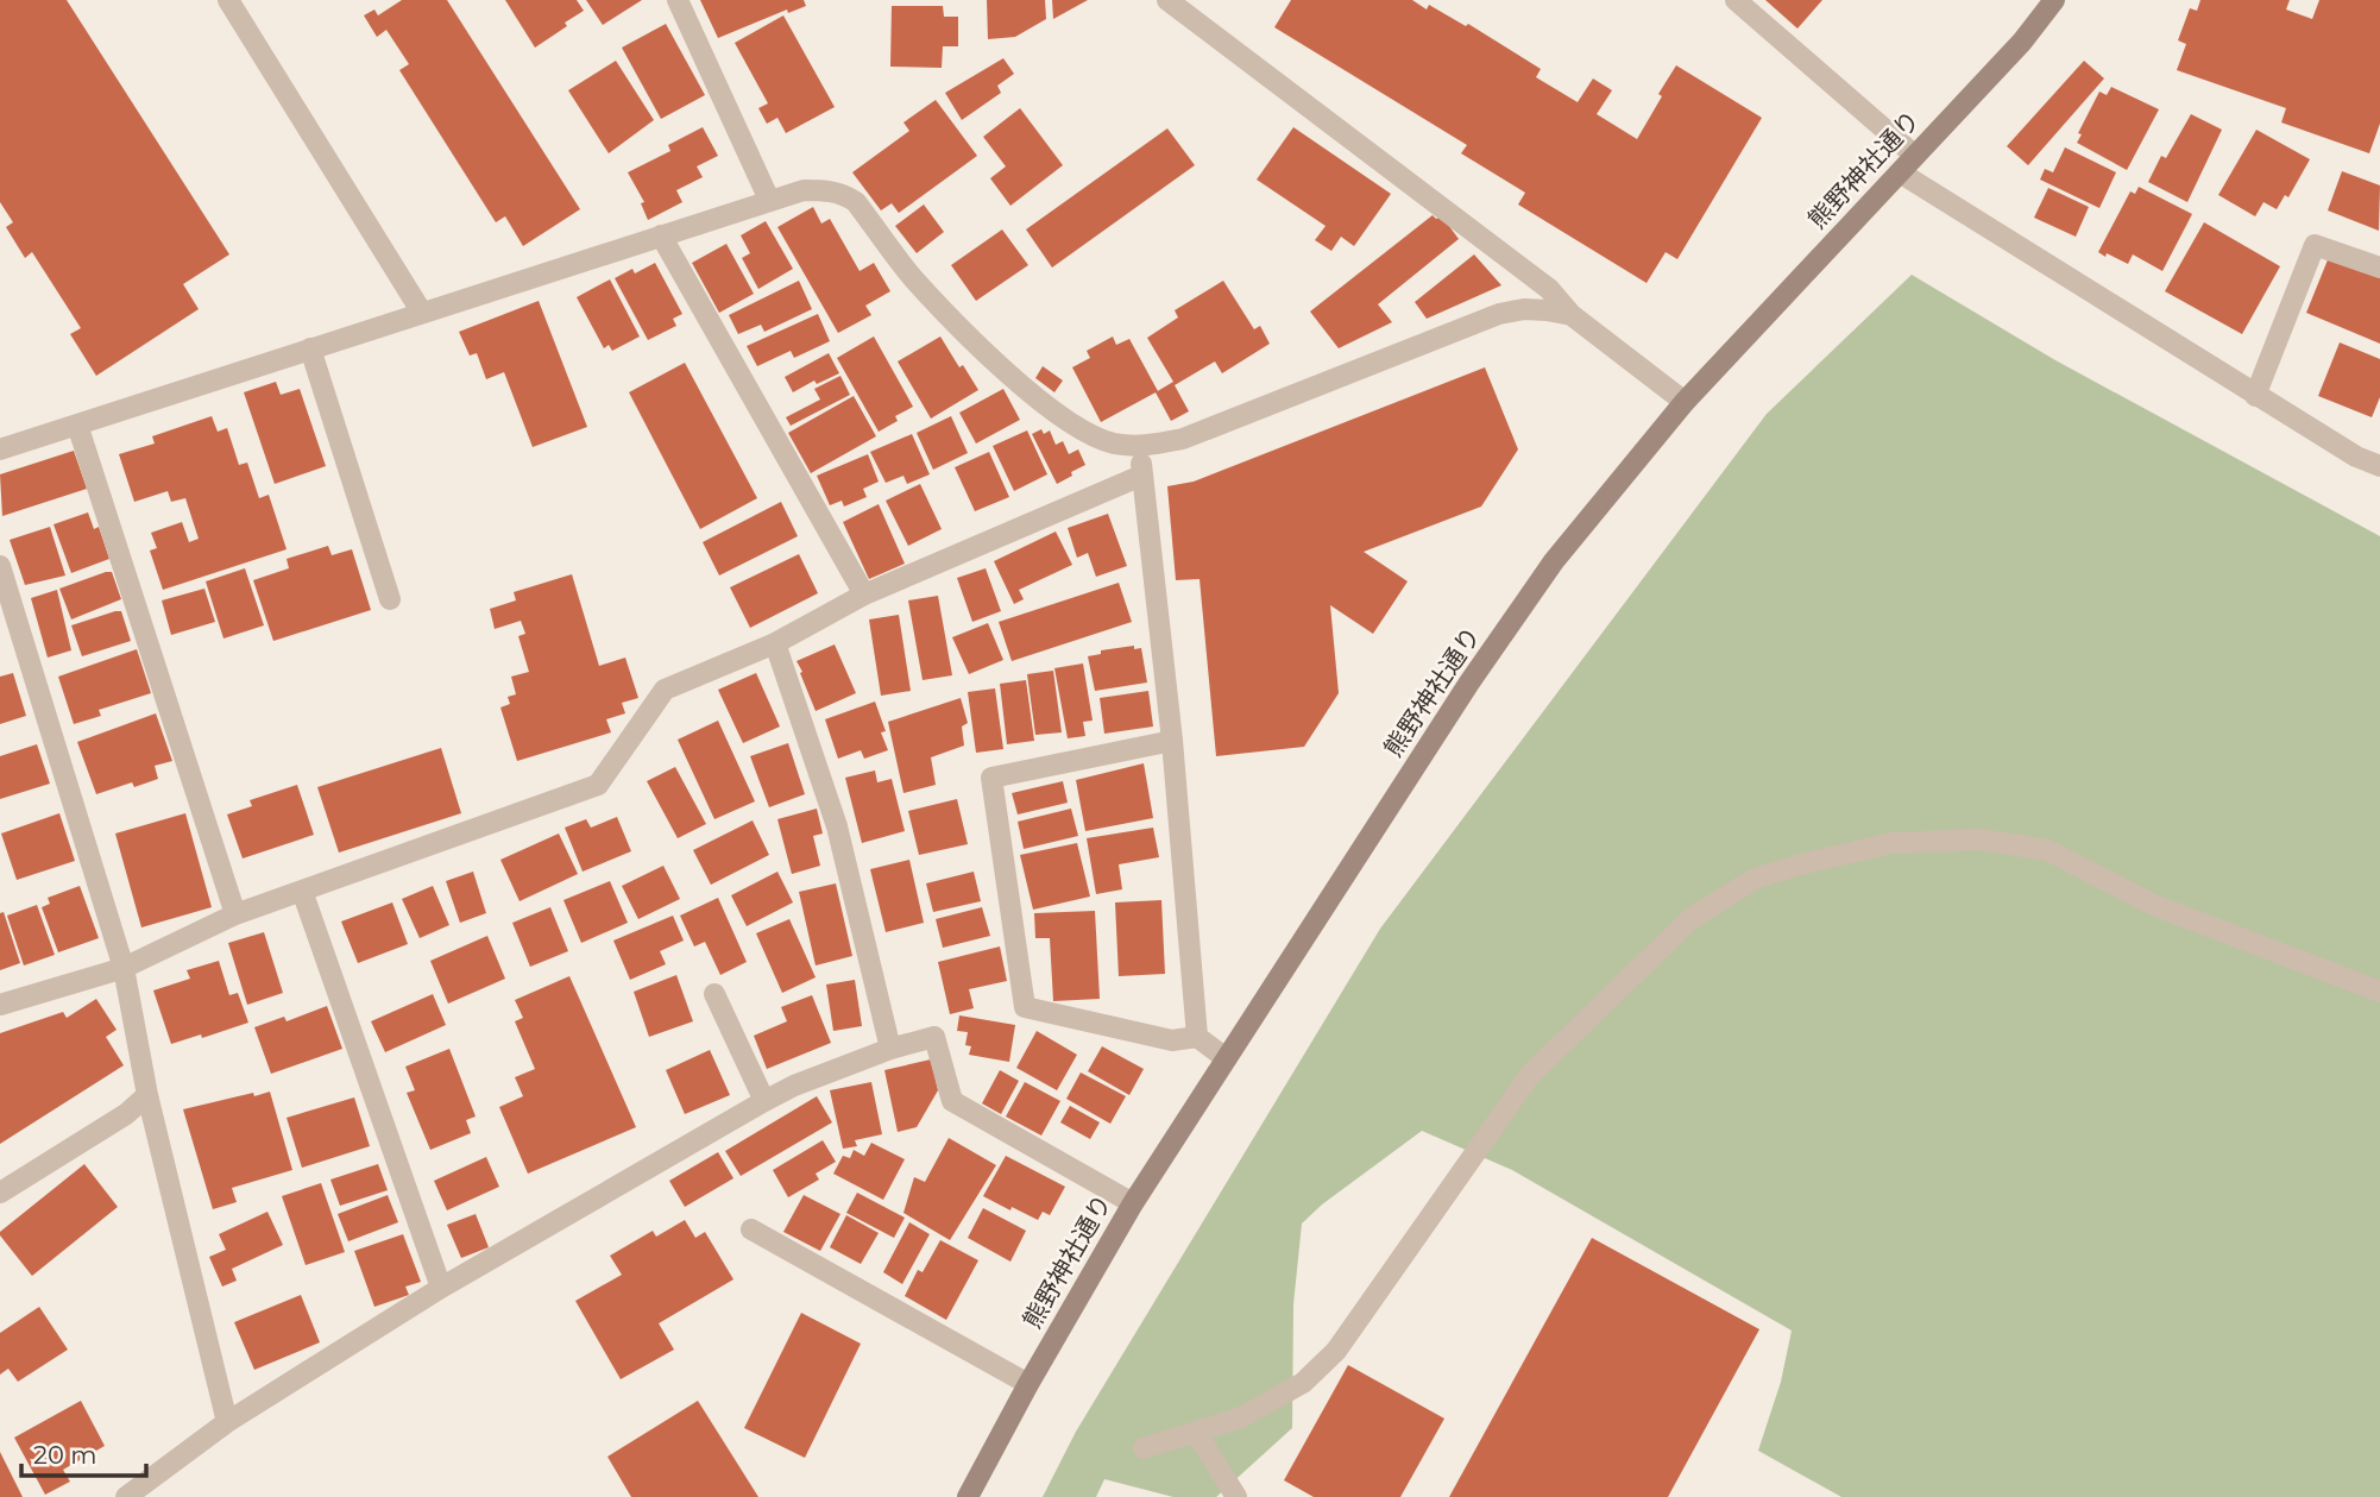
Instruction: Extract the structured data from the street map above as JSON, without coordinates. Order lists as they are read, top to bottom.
{
  "streets": {
    "main road": ["熊野神社通り"]
  },
  "scale_bar": "20 m"
}
